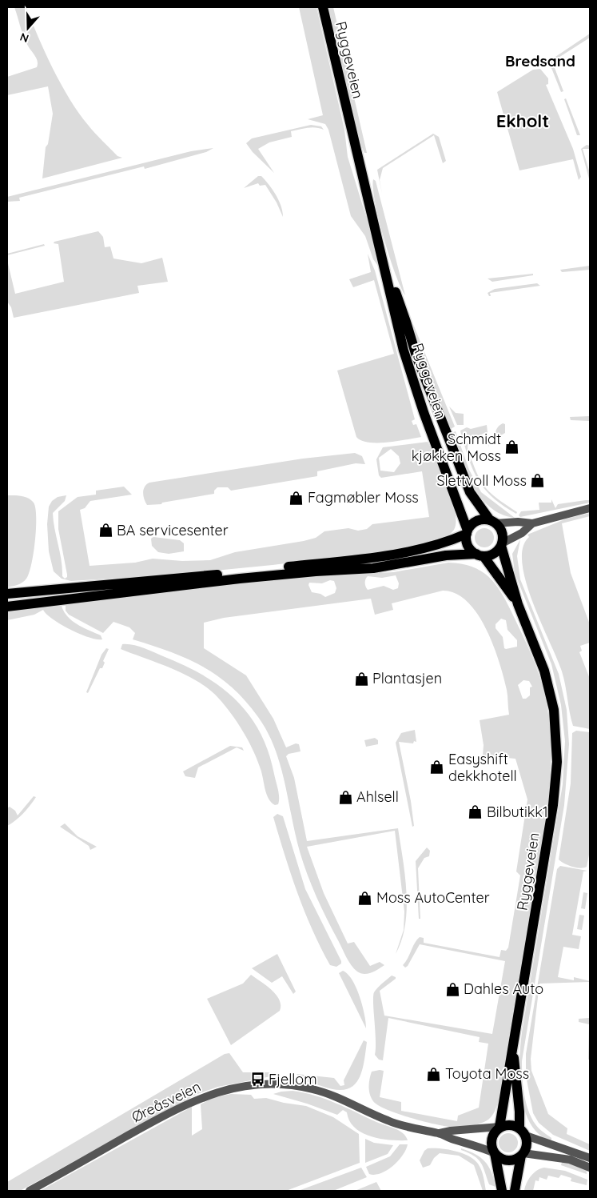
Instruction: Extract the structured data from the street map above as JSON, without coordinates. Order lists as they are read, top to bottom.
{
  "streets": {
    "main road": ["Ryggeveien"],
    "street": ["Øreåsveien"]
  },
  "crossings": [
    ["Ryggeveien", "Øreåsveien"]
  ],
  "districts": ["Bredsand", "Ekholt"],
  "places": {
    "shop": [
      "Schmidt kjøkken Moss",
      "Slettvoll Moss",
      "Fagmøbler Moss",
      "BA servicesenter",
      "Plantasjen",
      "Easyshift dekkhotell",
      "Ahlsell",
      "Bilbutikk1",
      "Moss AutoCenter",
      "Dahles Auto",
      "Toyota Moss"
    ],
    "bus stop": ["Fjellom"]
  },
  "north": "bottom"
}
